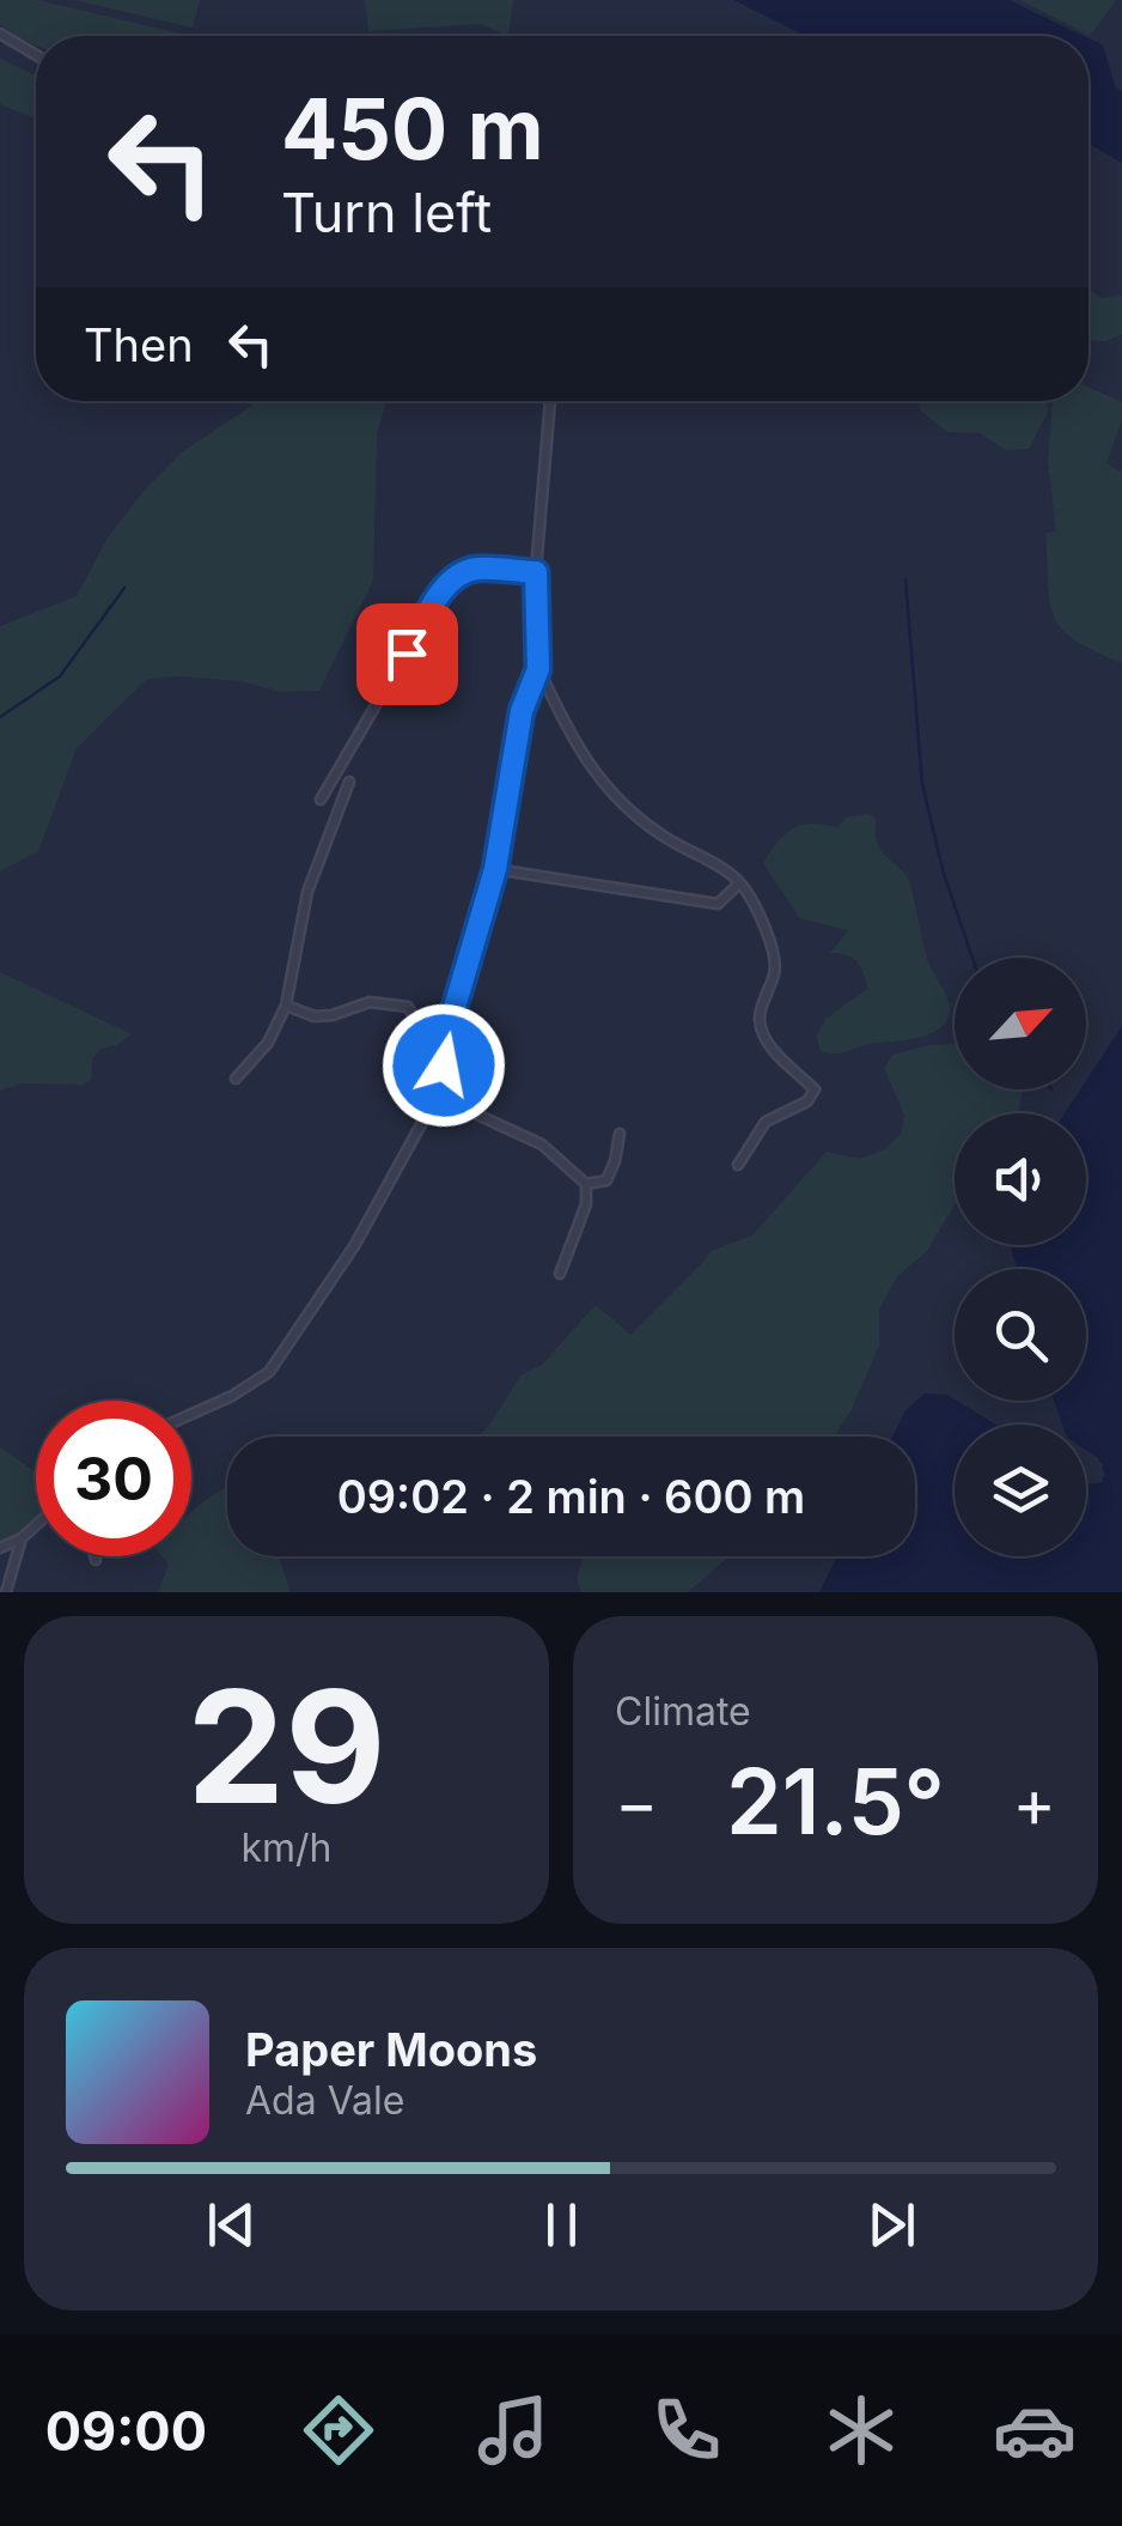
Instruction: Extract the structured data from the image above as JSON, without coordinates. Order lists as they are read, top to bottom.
{
  "north": "top right",
  "page": {
    "turn": ["450 m", "Turn left"],
    "then": "Then",
    "limit": "30",
    "trip": "09:02 · 2 min · 600 m",
    "tile": [
      ["29", "km/h"],
      "Climate"
    ],
    "heat": ["−", "21.5°", "+"],
    "song": ["Paper Moons", "Ada Vale"],
    "tabs": "09:00"
  }
}
